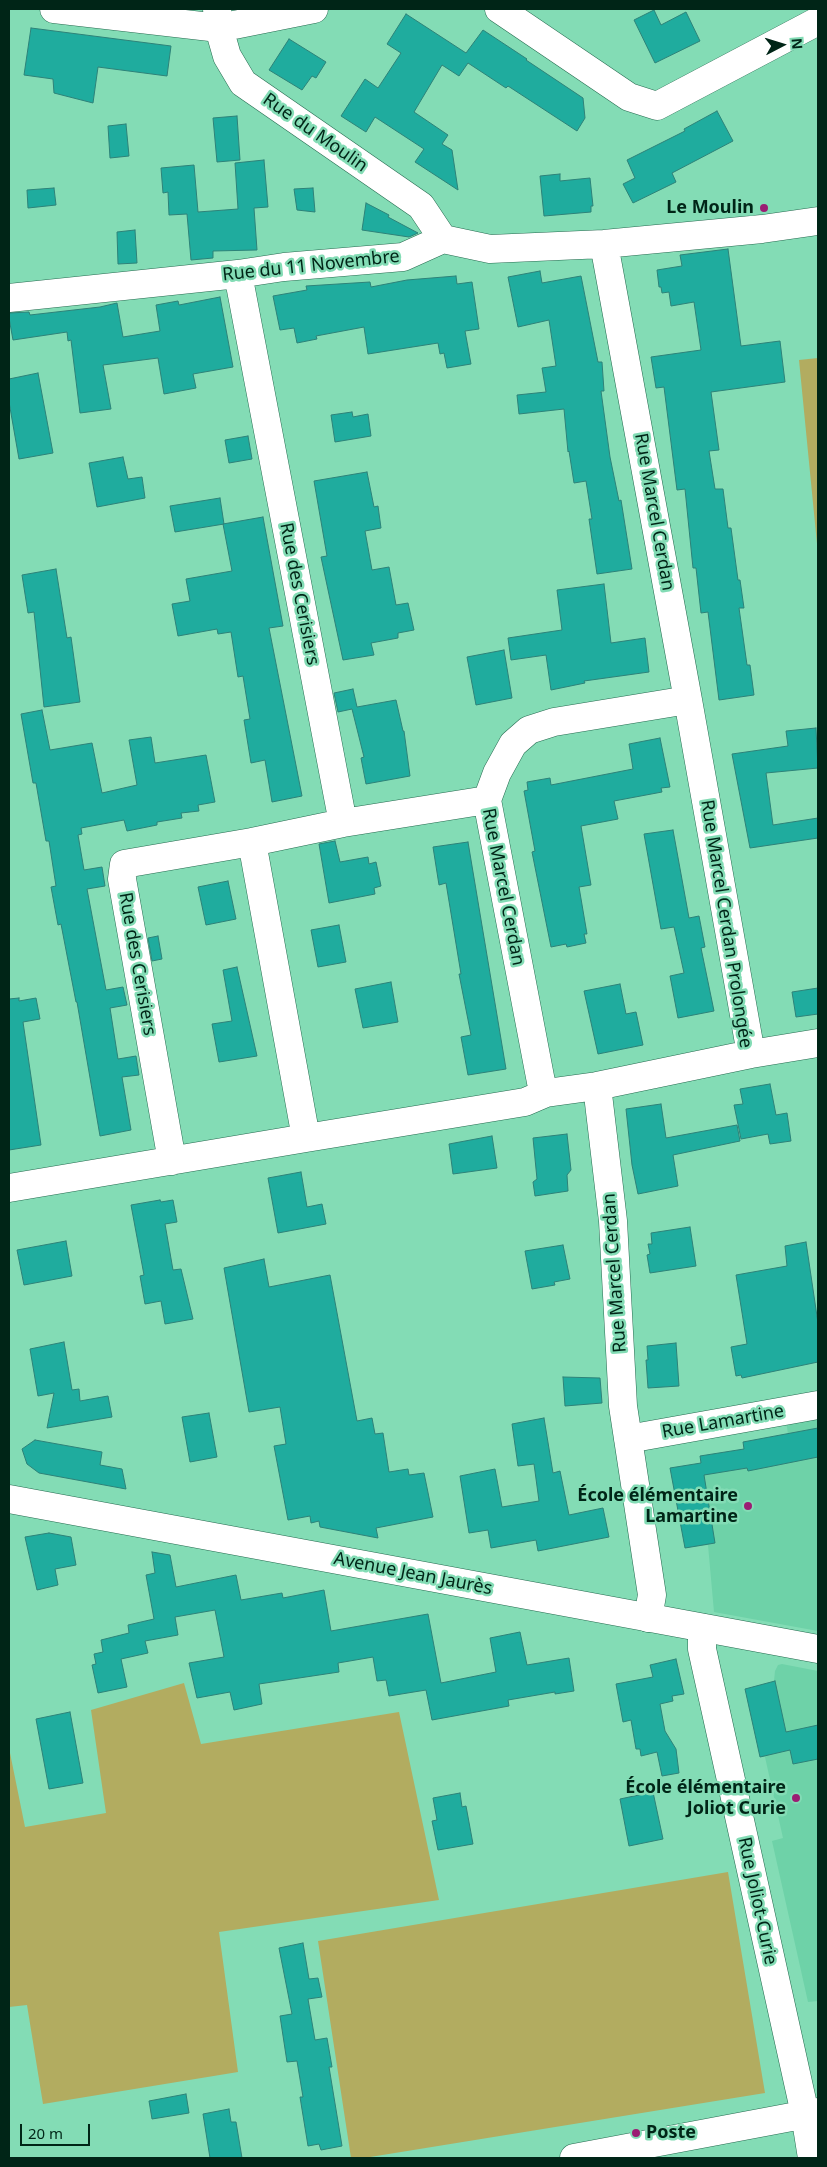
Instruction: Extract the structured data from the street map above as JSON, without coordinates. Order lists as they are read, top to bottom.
{
  "streets": {
    "street": [
      "Rue du Moulin",
      "Rue du 11 Novembre",
      "Rue Marcel Cerdan",
      "Rue des Cerisiers",
      "Rue Marcel Cerdan Prolongée",
      "Rue Lamartine",
      "Avenue Jean Jaurès",
      "Rue Joliot-Curie"
    ]
  },
  "crossings": [
    ["Rue du Moulin", "Rue du 11 Novembre"],
    ["Rue du 11 Novembre", "Rue des Cerisiers"],
    ["Rue Marcel Cerdan", "Rue Marcel Cerdan Prolongée"],
    ["Rue Marcel Cerdan", "Rue Lamartine"],
    ["Rue Marcel Cerdan", "Avenue Jean Jaurès"],
    ["Avenue Jean Jaurès", "Rue Joliot-Curie"]
  ],
  "places": [
    "Le Moulin",
    "École élémentaire Lamartine",
    "École élémentaire Joliot Curie",
    "Poste"
  ],
  "scale_bar": "20 m",
  "north": "right"
}
